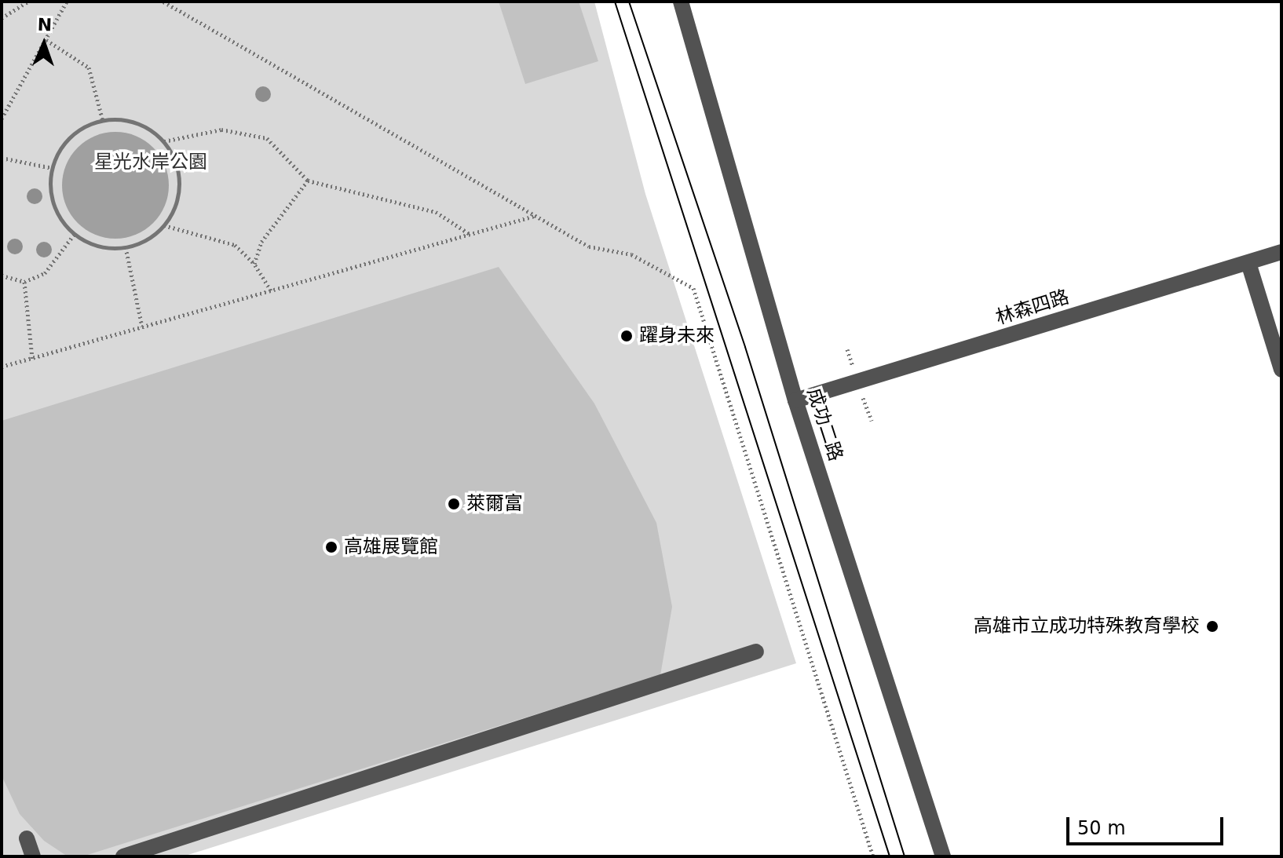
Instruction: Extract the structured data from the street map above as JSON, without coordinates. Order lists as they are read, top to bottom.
{
  "streets": {
    "street": ["林森四路", "成功二路"]
  },
  "crossings": [
    ["林森四路", "成功二路"]
  ],
  "parks": ["星光水岸公園"],
  "places": [
    "躍身未來",
    "萊爾富",
    "高雄展覽館",
    "高雄市立成功特殊教育學校"
  ],
  "scale_bar": "50 m",
  "north": "top"
}
